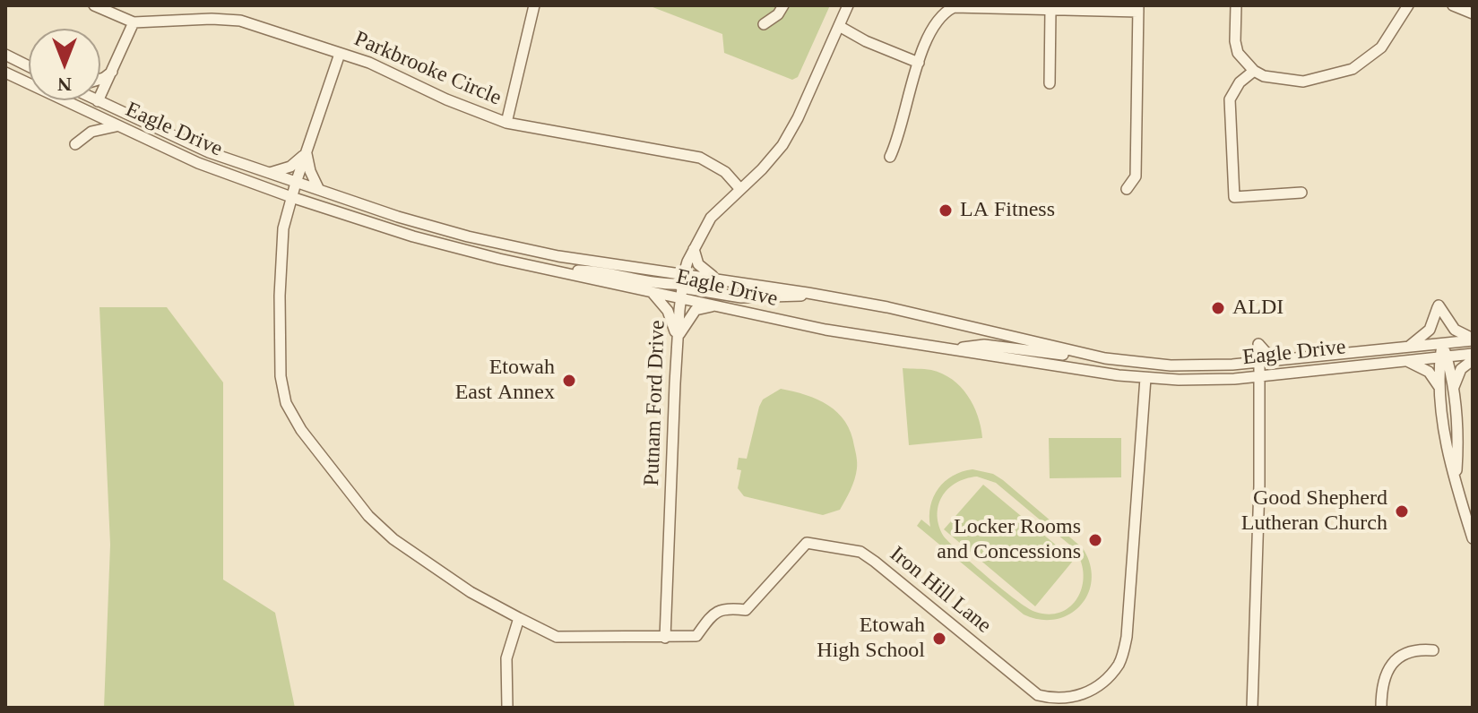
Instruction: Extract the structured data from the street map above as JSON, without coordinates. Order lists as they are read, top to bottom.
{
  "streets": {
    "street": [
      "Parkbrooke Circle",
      "Eagle Drive",
      "Putnam Ford Drive",
      "Iron Hill Lane"
    ]
  },
  "crossings": [
    ["Parkbrooke Circle", "Putnam Ford Drive"],
    ["Parkbrooke Circle", "Iron Hill Lane"],
    ["Eagle Drive", "Putnam Ford Drive"],
    ["Eagle Drive", "Iron Hill Lane"],
    ["Putnam Ford Drive", "Iron Hill Lane"]
  ],
  "places": [
    "LA Fitness",
    "ALDI",
    "Etowah East Annex",
    "Good Shepherd Lutheran Church",
    "Locker Rooms and Concessions",
    "Etowah High School"
  ],
  "north": "bottom"
}
